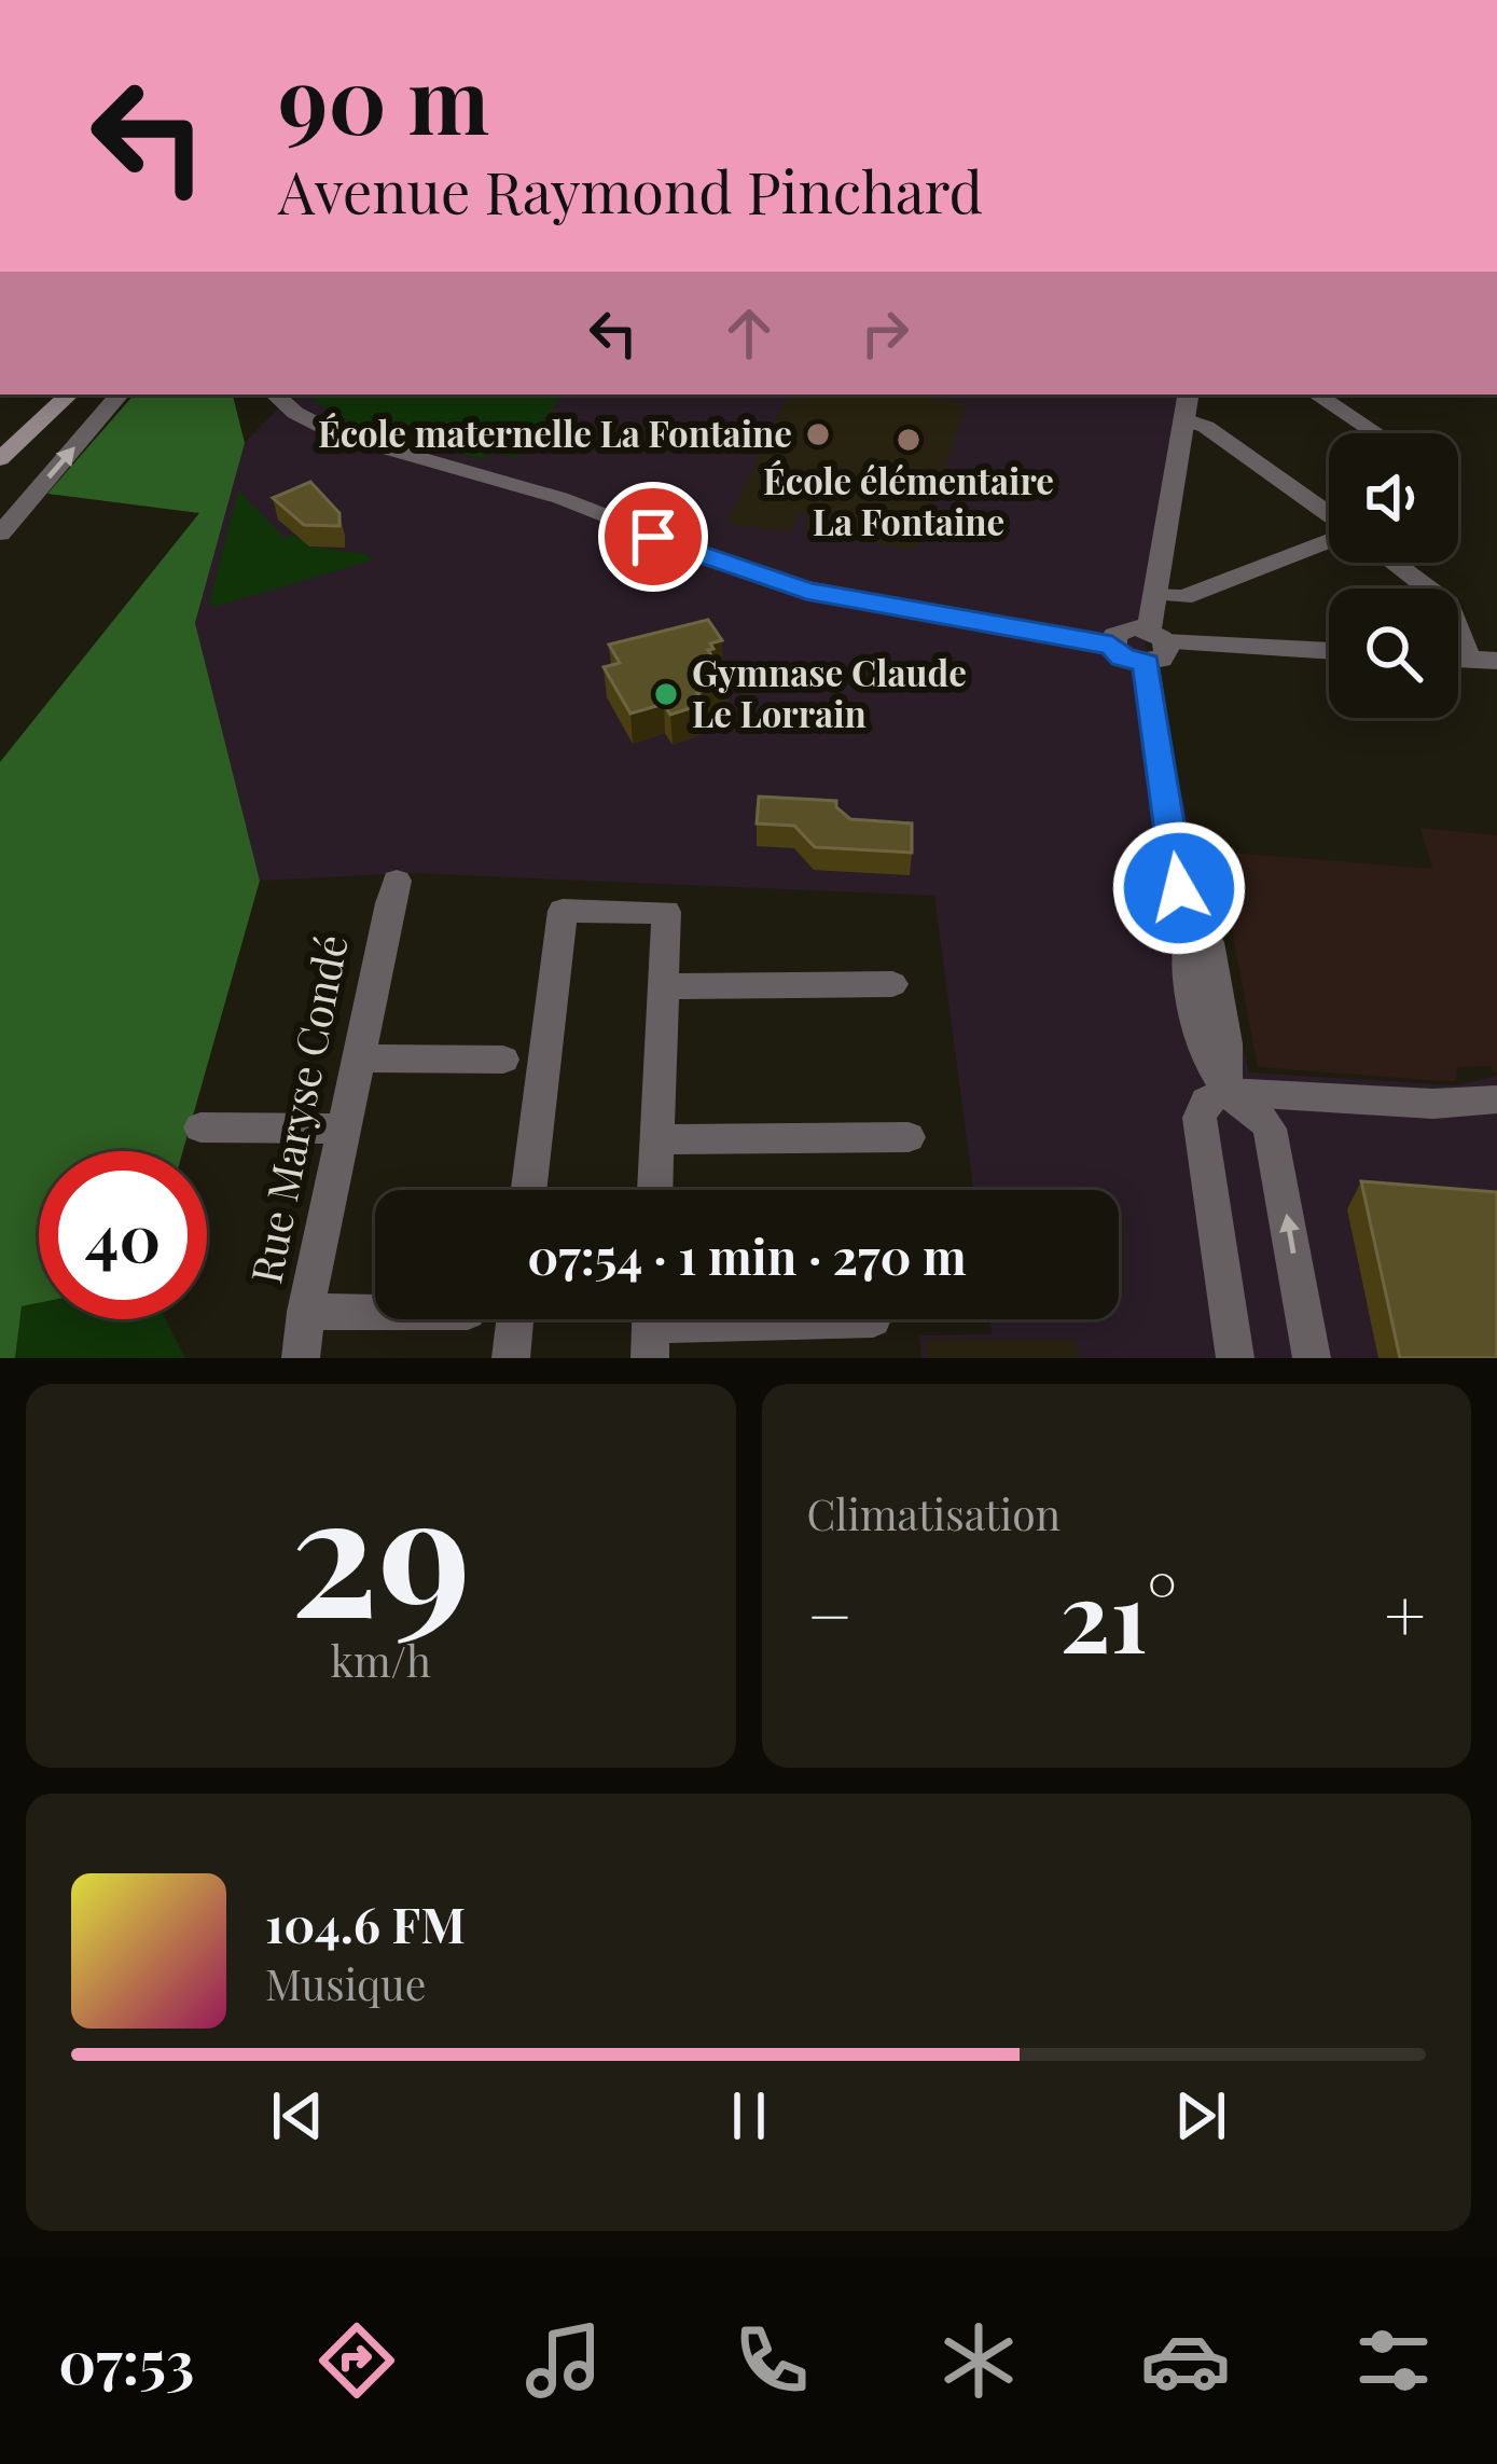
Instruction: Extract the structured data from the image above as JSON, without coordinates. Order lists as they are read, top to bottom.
{
  "streets": {
    "street": ["Rue Maryse Condé"]
  },
  "places": ["École maternelle La Fontaine", "École élémentaire La Fontaine", "Gymnase Claude Le Lorrain"],
  "page": {
    "turn": ["90 m", "Avenue Raymond Pinchard"],
    "limit": "40",
    "trip": "07:54 · 1 min · 270 m",
    "tile": [
      ["29", "km/h"],
      "Climatisation"
    ],
    "heat": ["−", "21°", "+"],
    "song": ["104.6 FM", "Musique"],
    "tabs": "07:53"
  }
}
